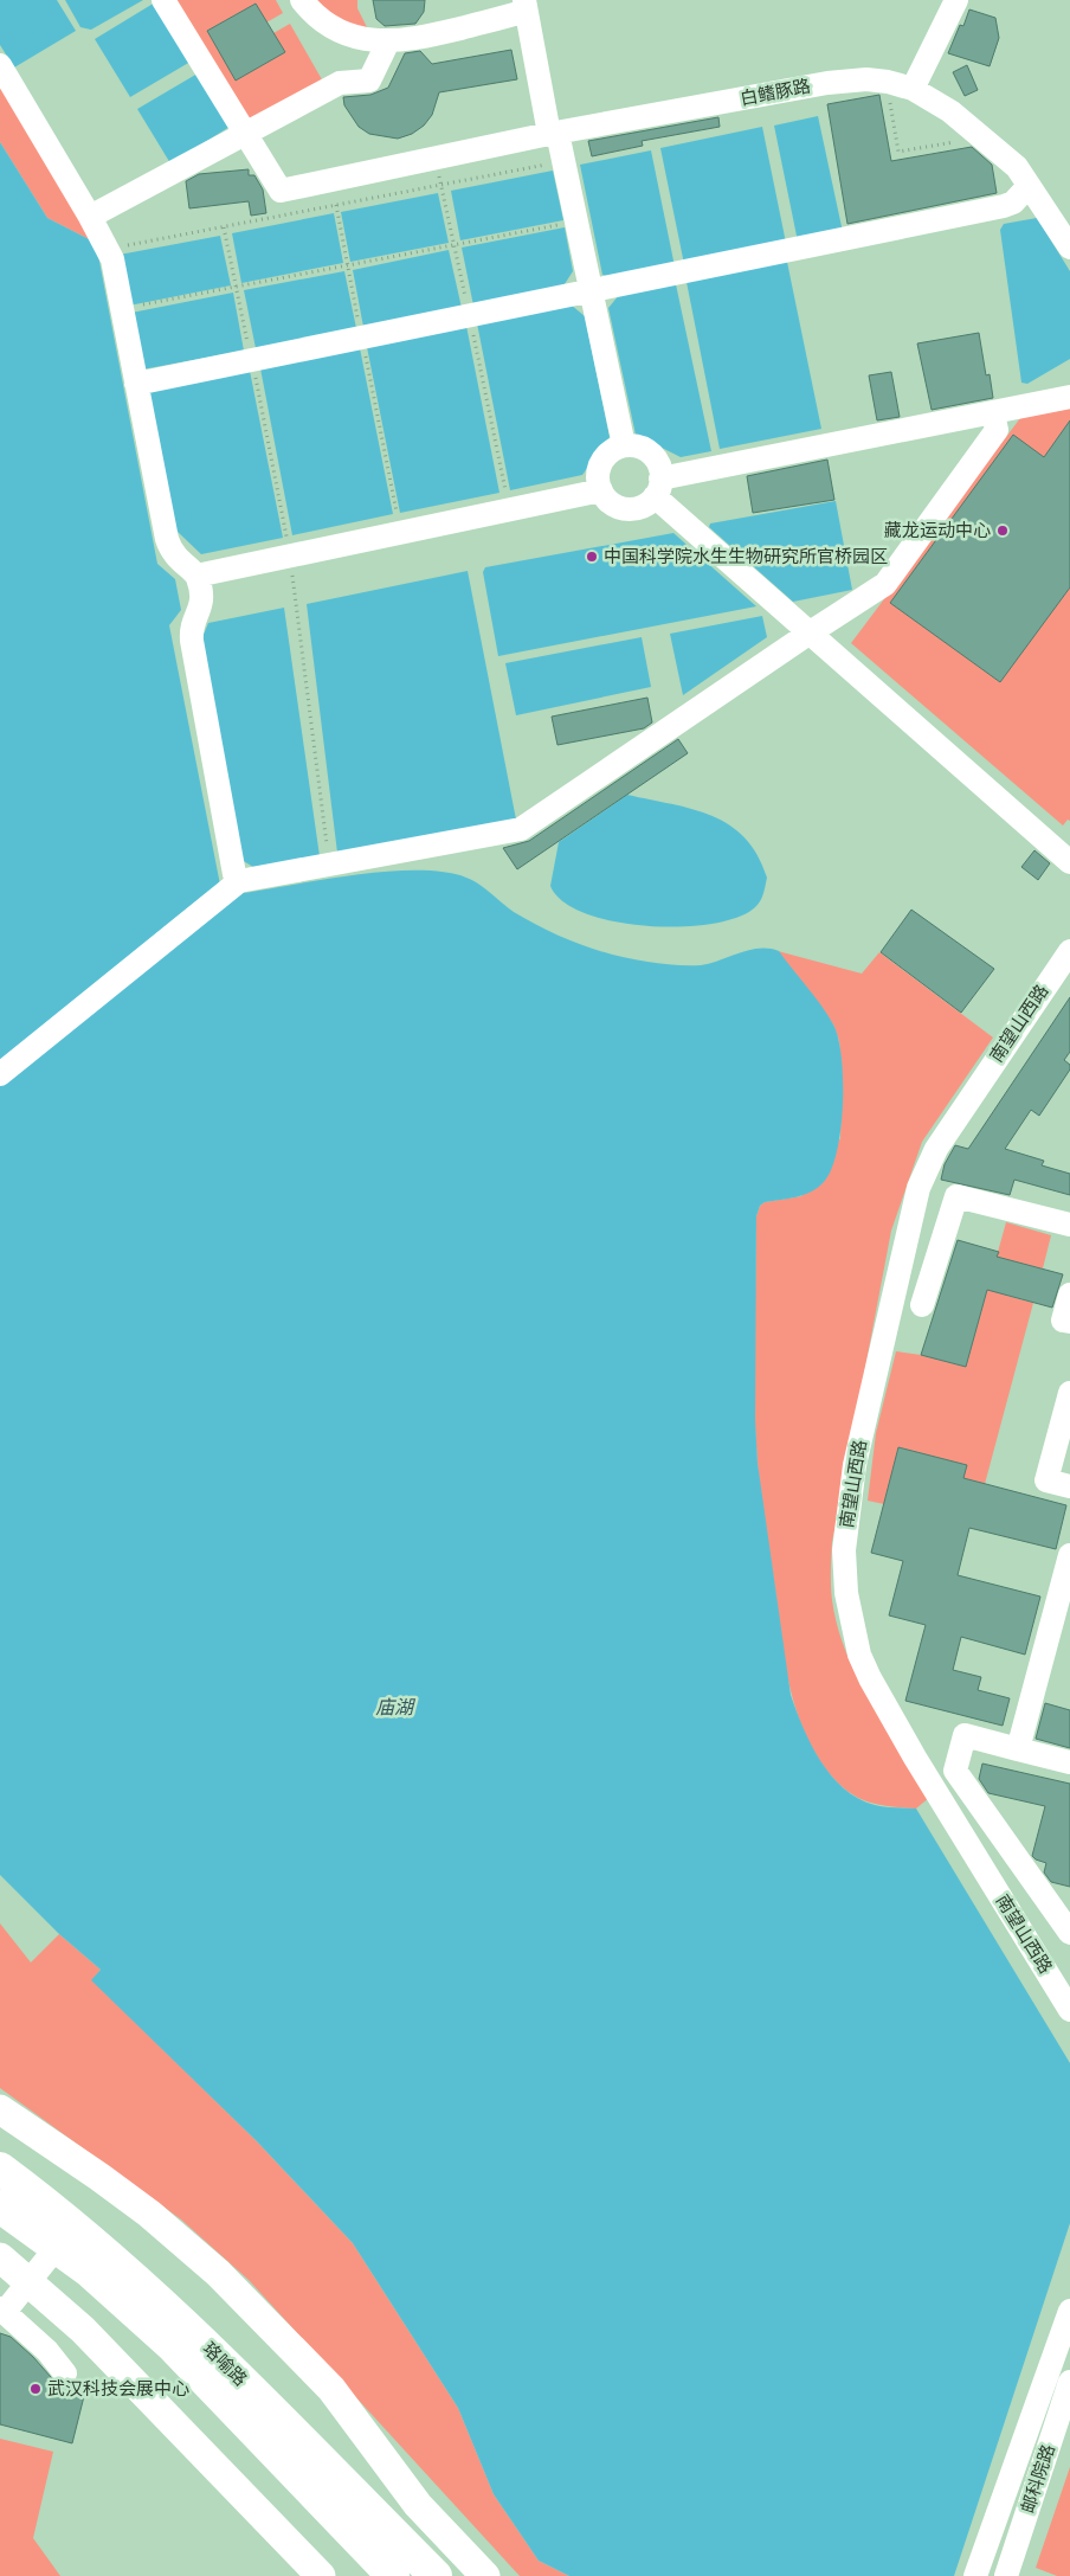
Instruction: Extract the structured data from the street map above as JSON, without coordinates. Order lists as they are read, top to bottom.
{
  "streets": {
    "highway": ["珞喻路"],
    "street": ["白鳍豚路", "南望山西路", "邮科院路"]
  },
  "water": ["庙湖"],
  "places": ["藏龙运动中心", "中国科学院水生生物研究所官桥园区", "武汉科技会展中心"]
}
